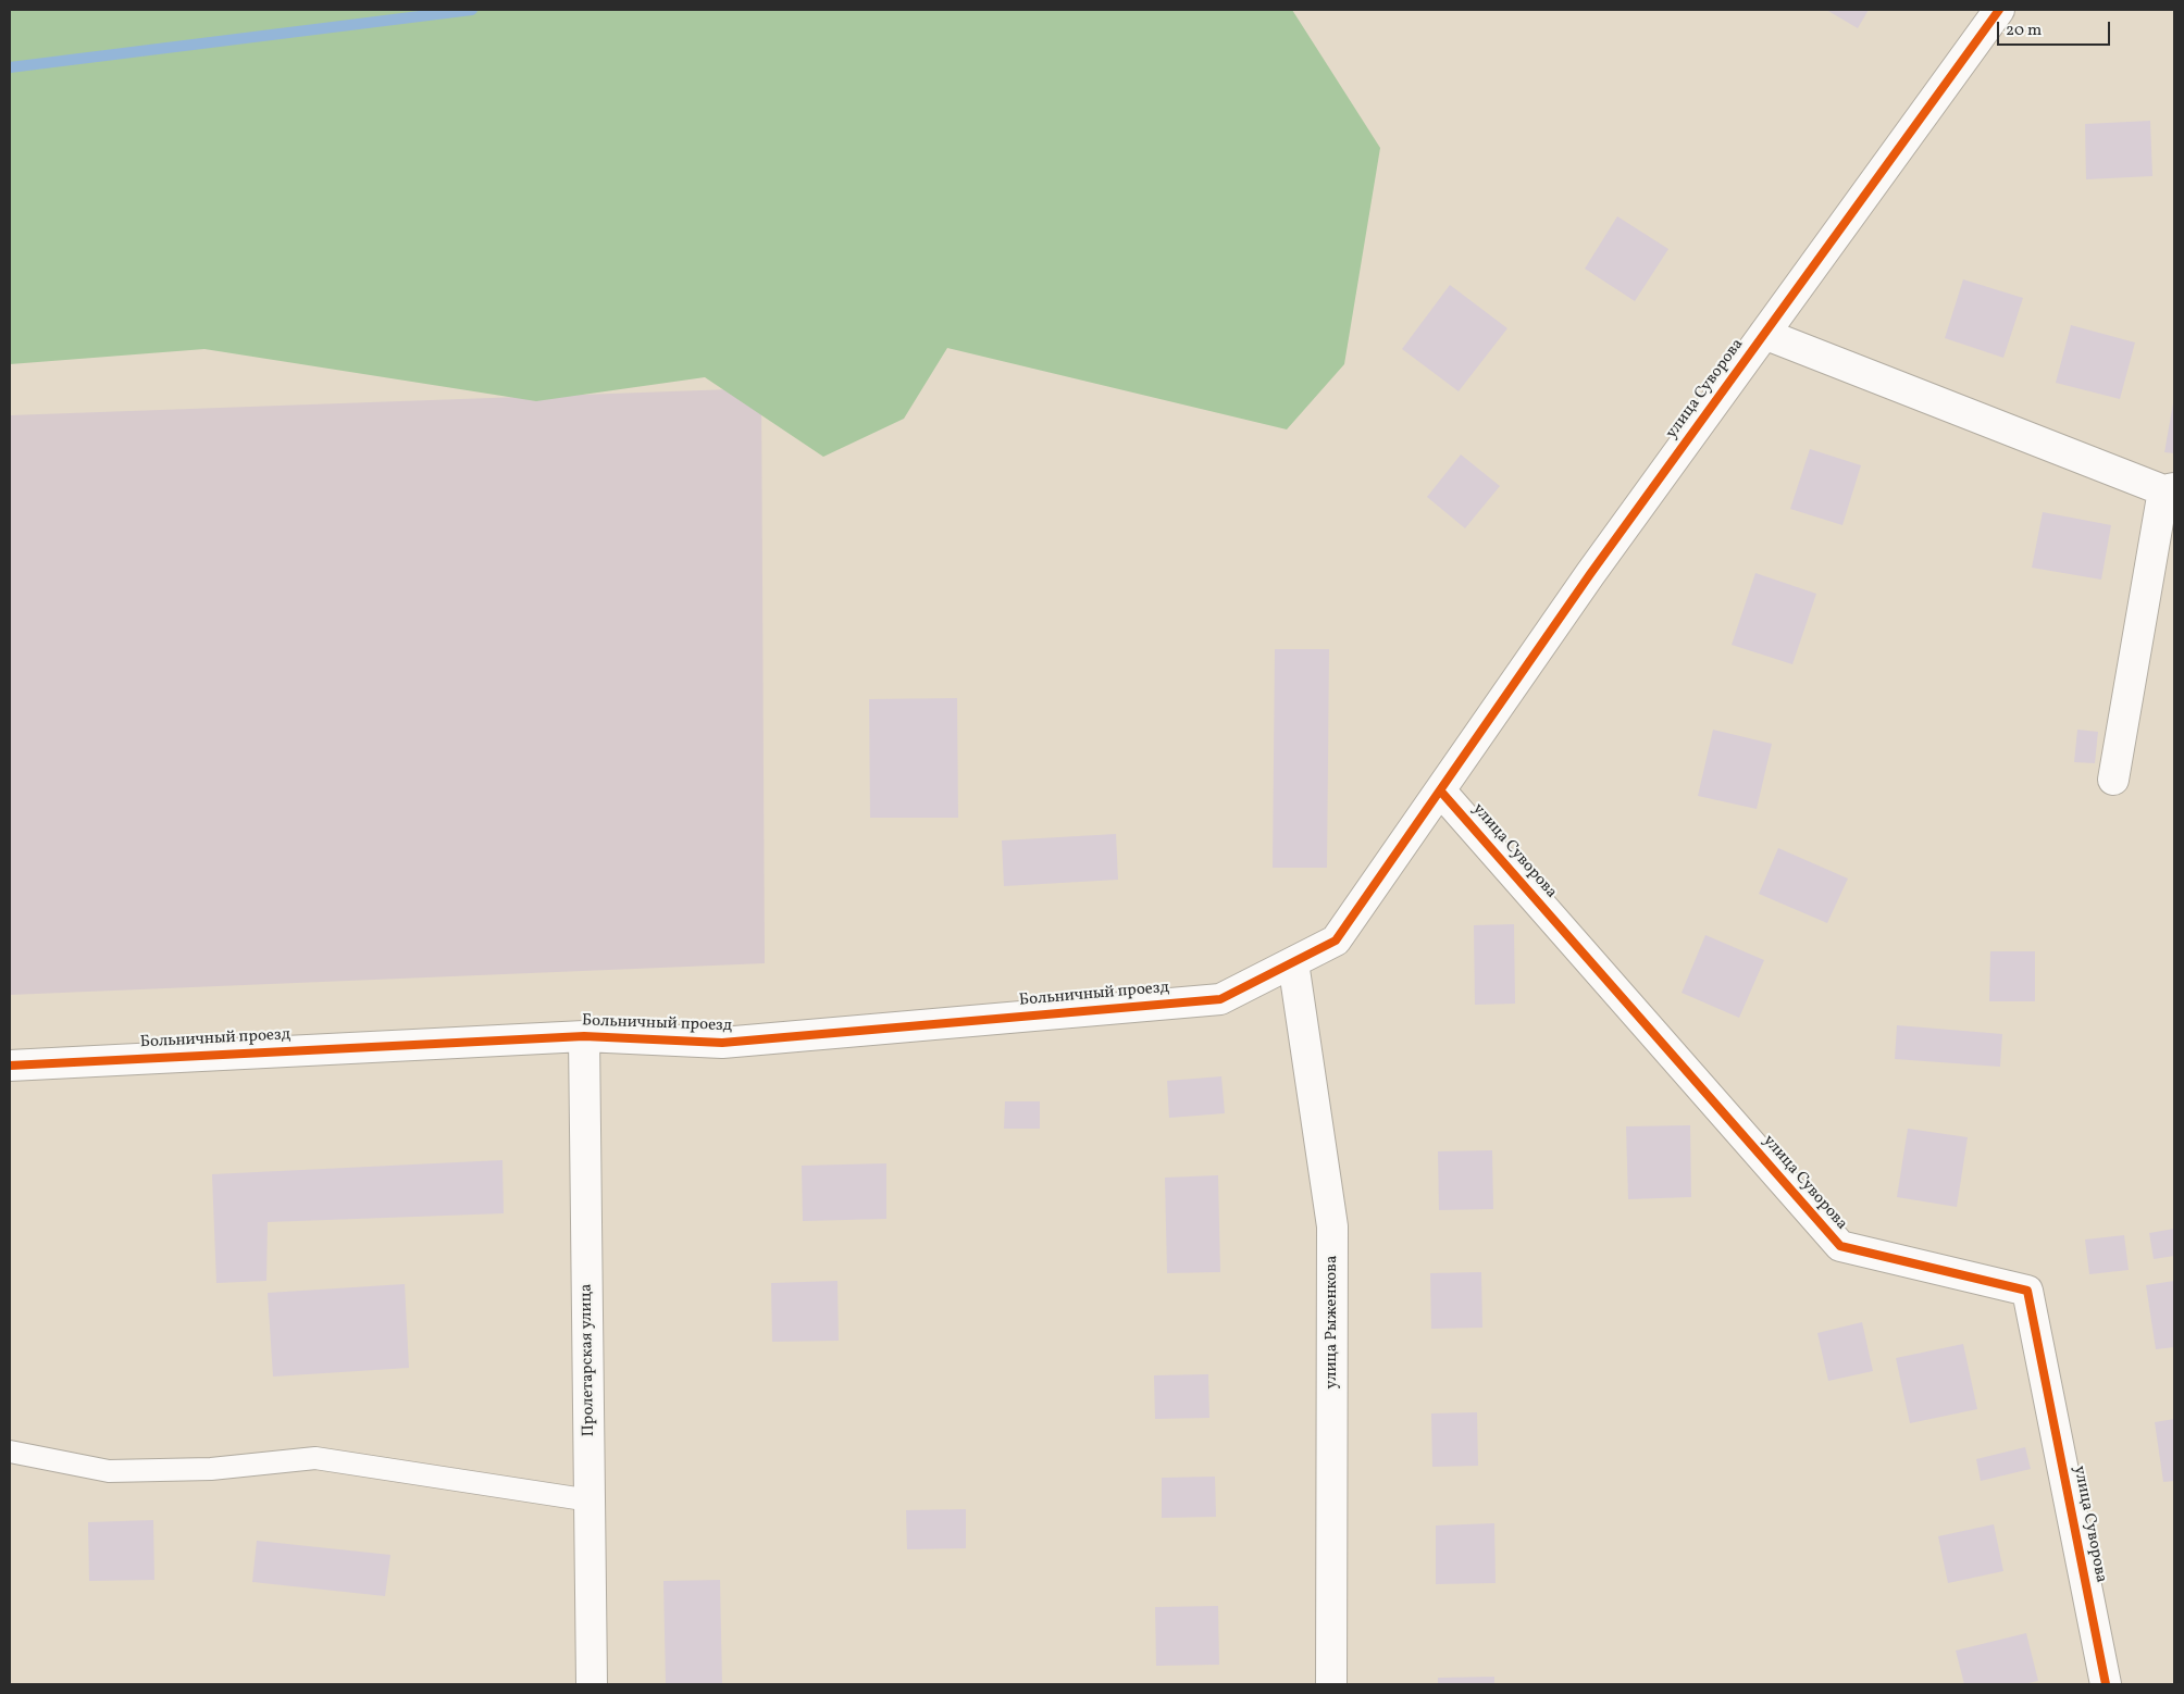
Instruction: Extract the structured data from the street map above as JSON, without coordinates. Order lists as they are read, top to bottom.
{
  "streets": {
    "street": [
      "улица Суворова",
      "Больничный проезд",
      "улица Рыженкова",
      "Пролетарская улица"
    ]
  },
  "crossings": [
    ["улица Суворова", "Больничный проезд"],
    ["улица Суворова", "улица Рыженкова"],
    ["Больничный проезд", "улица Рыженкова"],
    ["Больничный проезд", "Пролетарская улица"]
  ],
  "scale_bar": "20 m"
}
